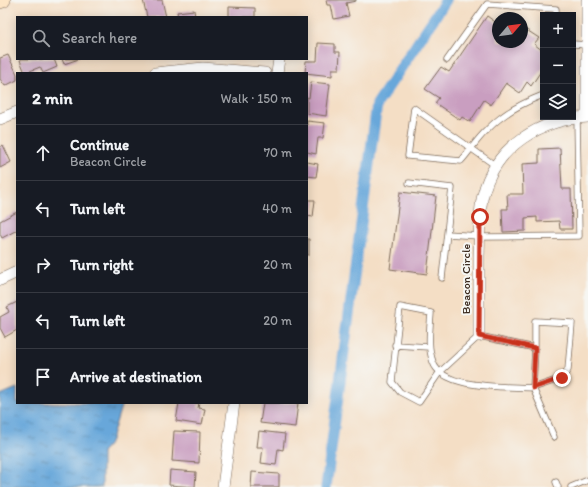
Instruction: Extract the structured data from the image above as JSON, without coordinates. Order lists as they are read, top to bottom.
{
  "streets": {
    "street": ["Beacon Circle"]
  },
  "north": "top right",
  "page": {
    "map_buttons": ["+", "−"],
    "search": "Search here",
    "heading": ["2 min", "Walk · 150 m"],
    "list": [
      ["Continue", "Beacon Circle", "70 m"],
      ["Turn left", "40 m"],
      ["Turn right", "20 m"],
      ["Turn left", "20 m"],
      "Arrive at destination"
    ]
  }
}
